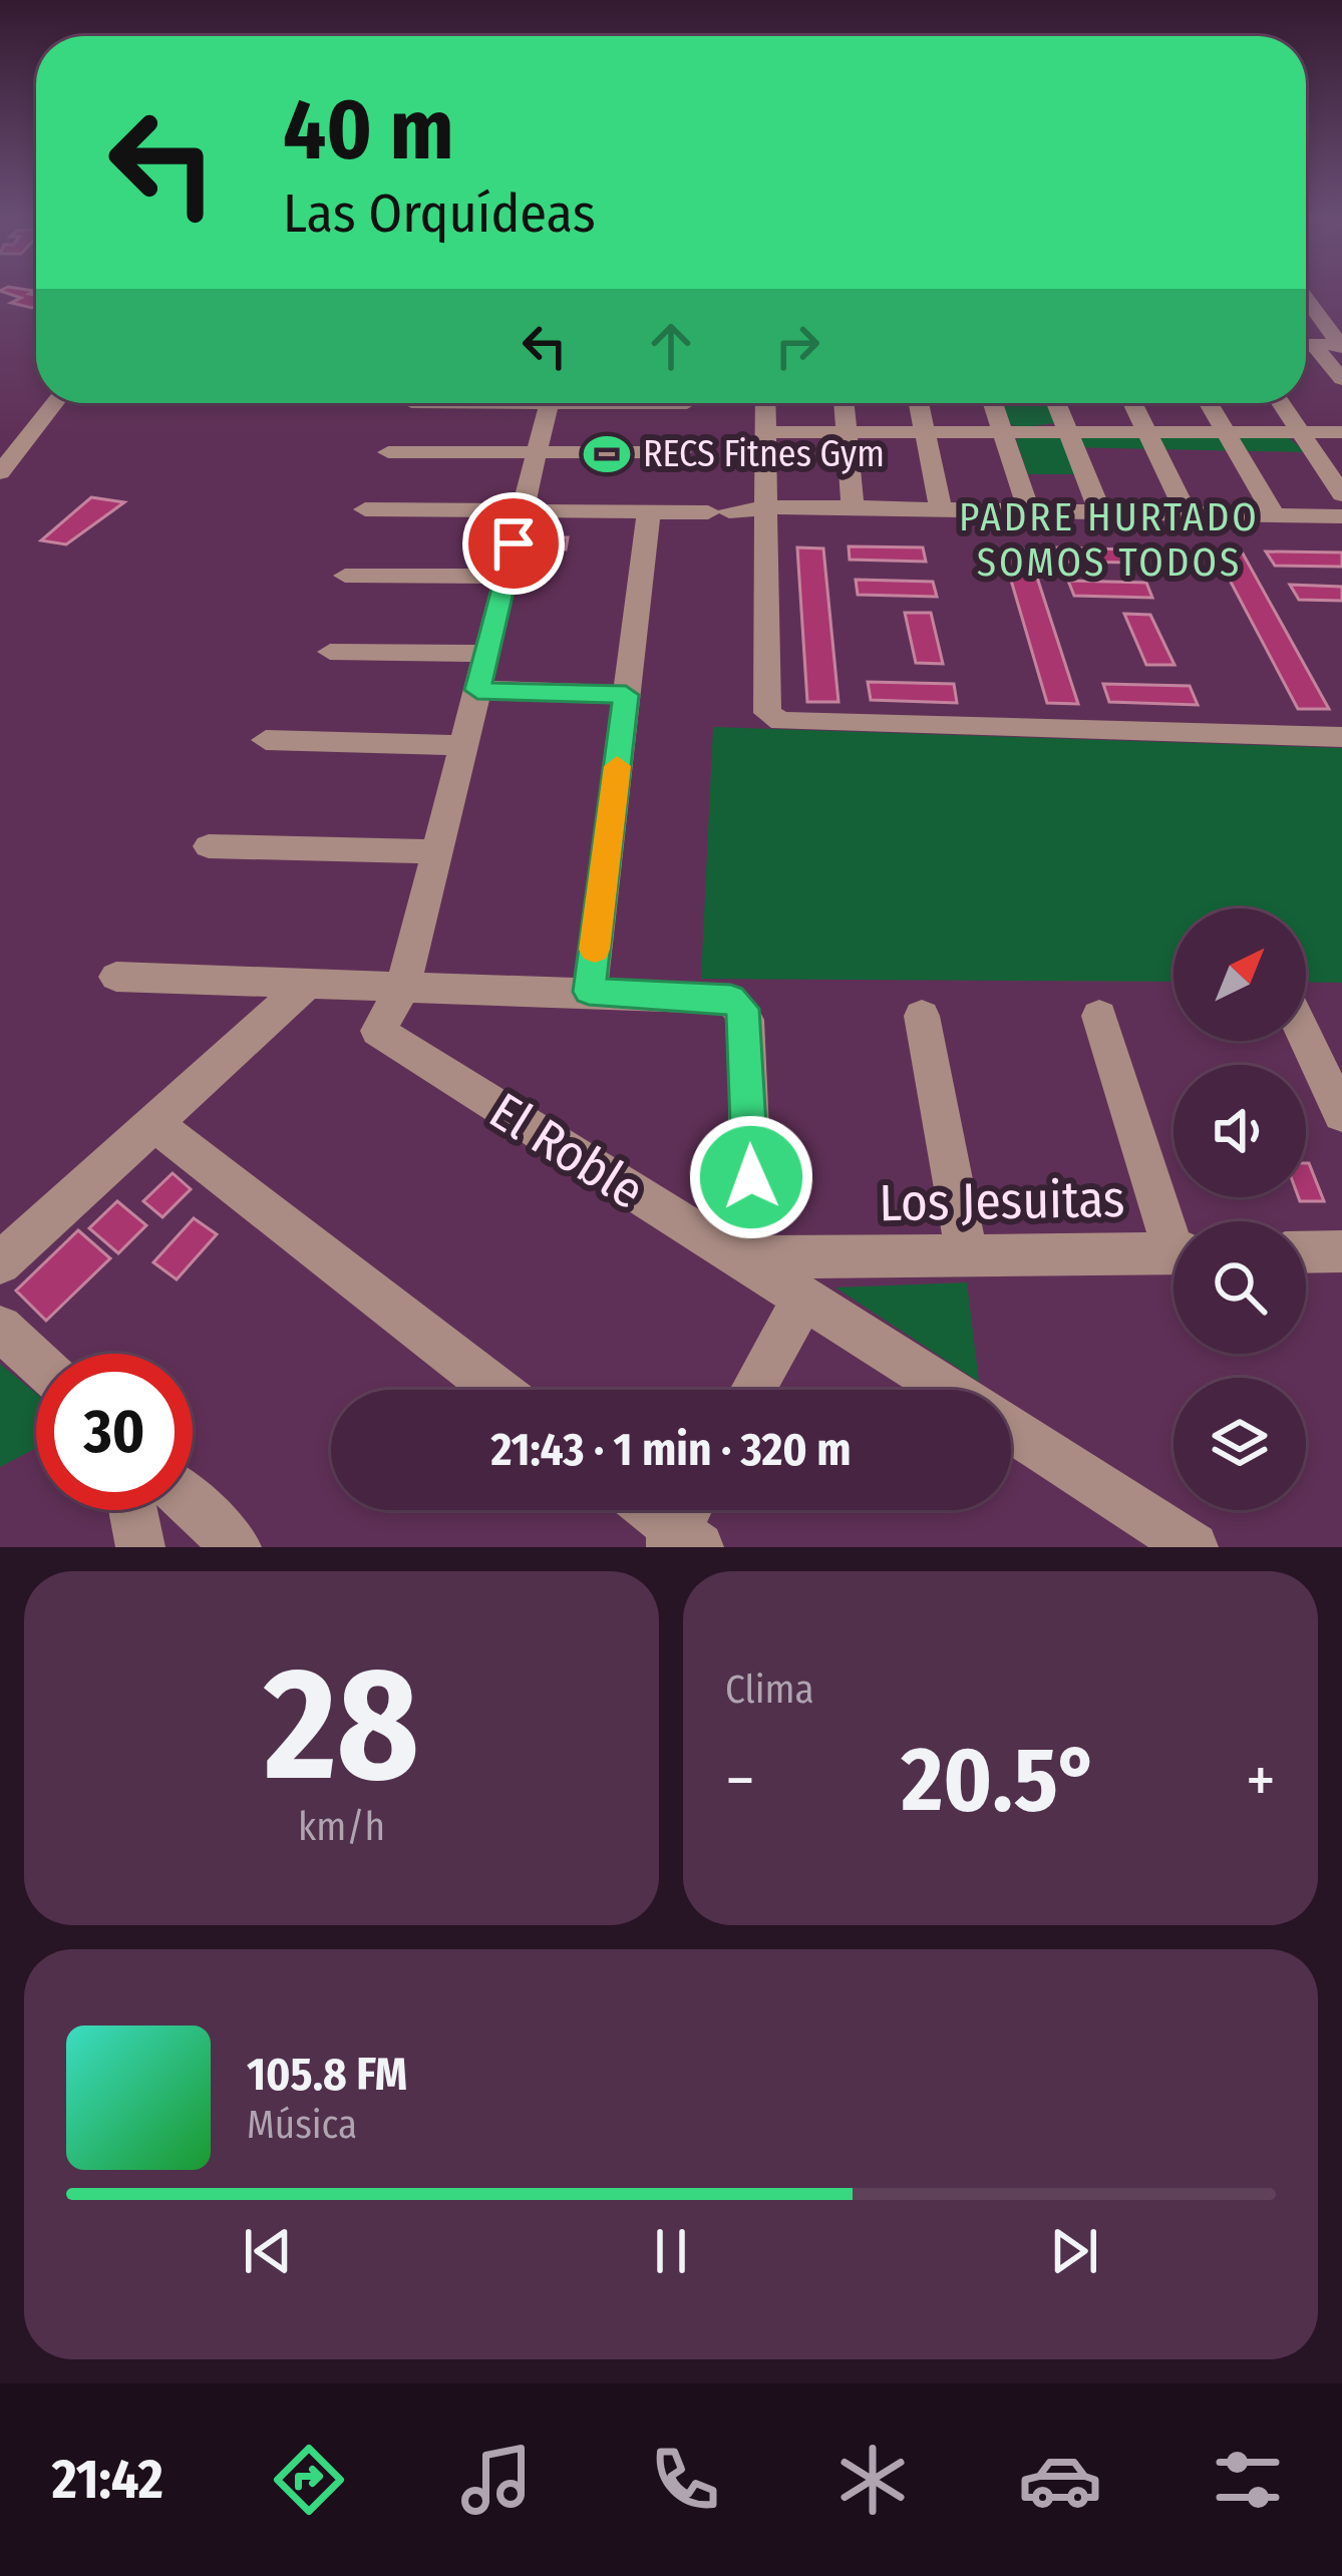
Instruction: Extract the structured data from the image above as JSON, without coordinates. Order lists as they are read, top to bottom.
{
  "streets": {
    "street": ["El Roble", "Los Jesuitas"]
  },
  "crossings": [
    ["El Roble", "Los Jesuitas"]
  ],
  "districts": ["PADRE HURTADO SOMOS TODOS"],
  "places": {
    "sports": ["RECS Fitnes Gym"]
  },
  "north": "top right",
  "page": {
    "turn": ["40 m", "Las Orquídeas"],
    "limit": "30",
    "trip": "21:43 · 1 min · 320 m",
    "tile": [
      ["28", "km/h"],
      "Clima"
    ],
    "heat": ["−", "20.5°", "+"],
    "song": ["105.8 FM", "Música"],
    "tabs": "21:42"
  }
}
